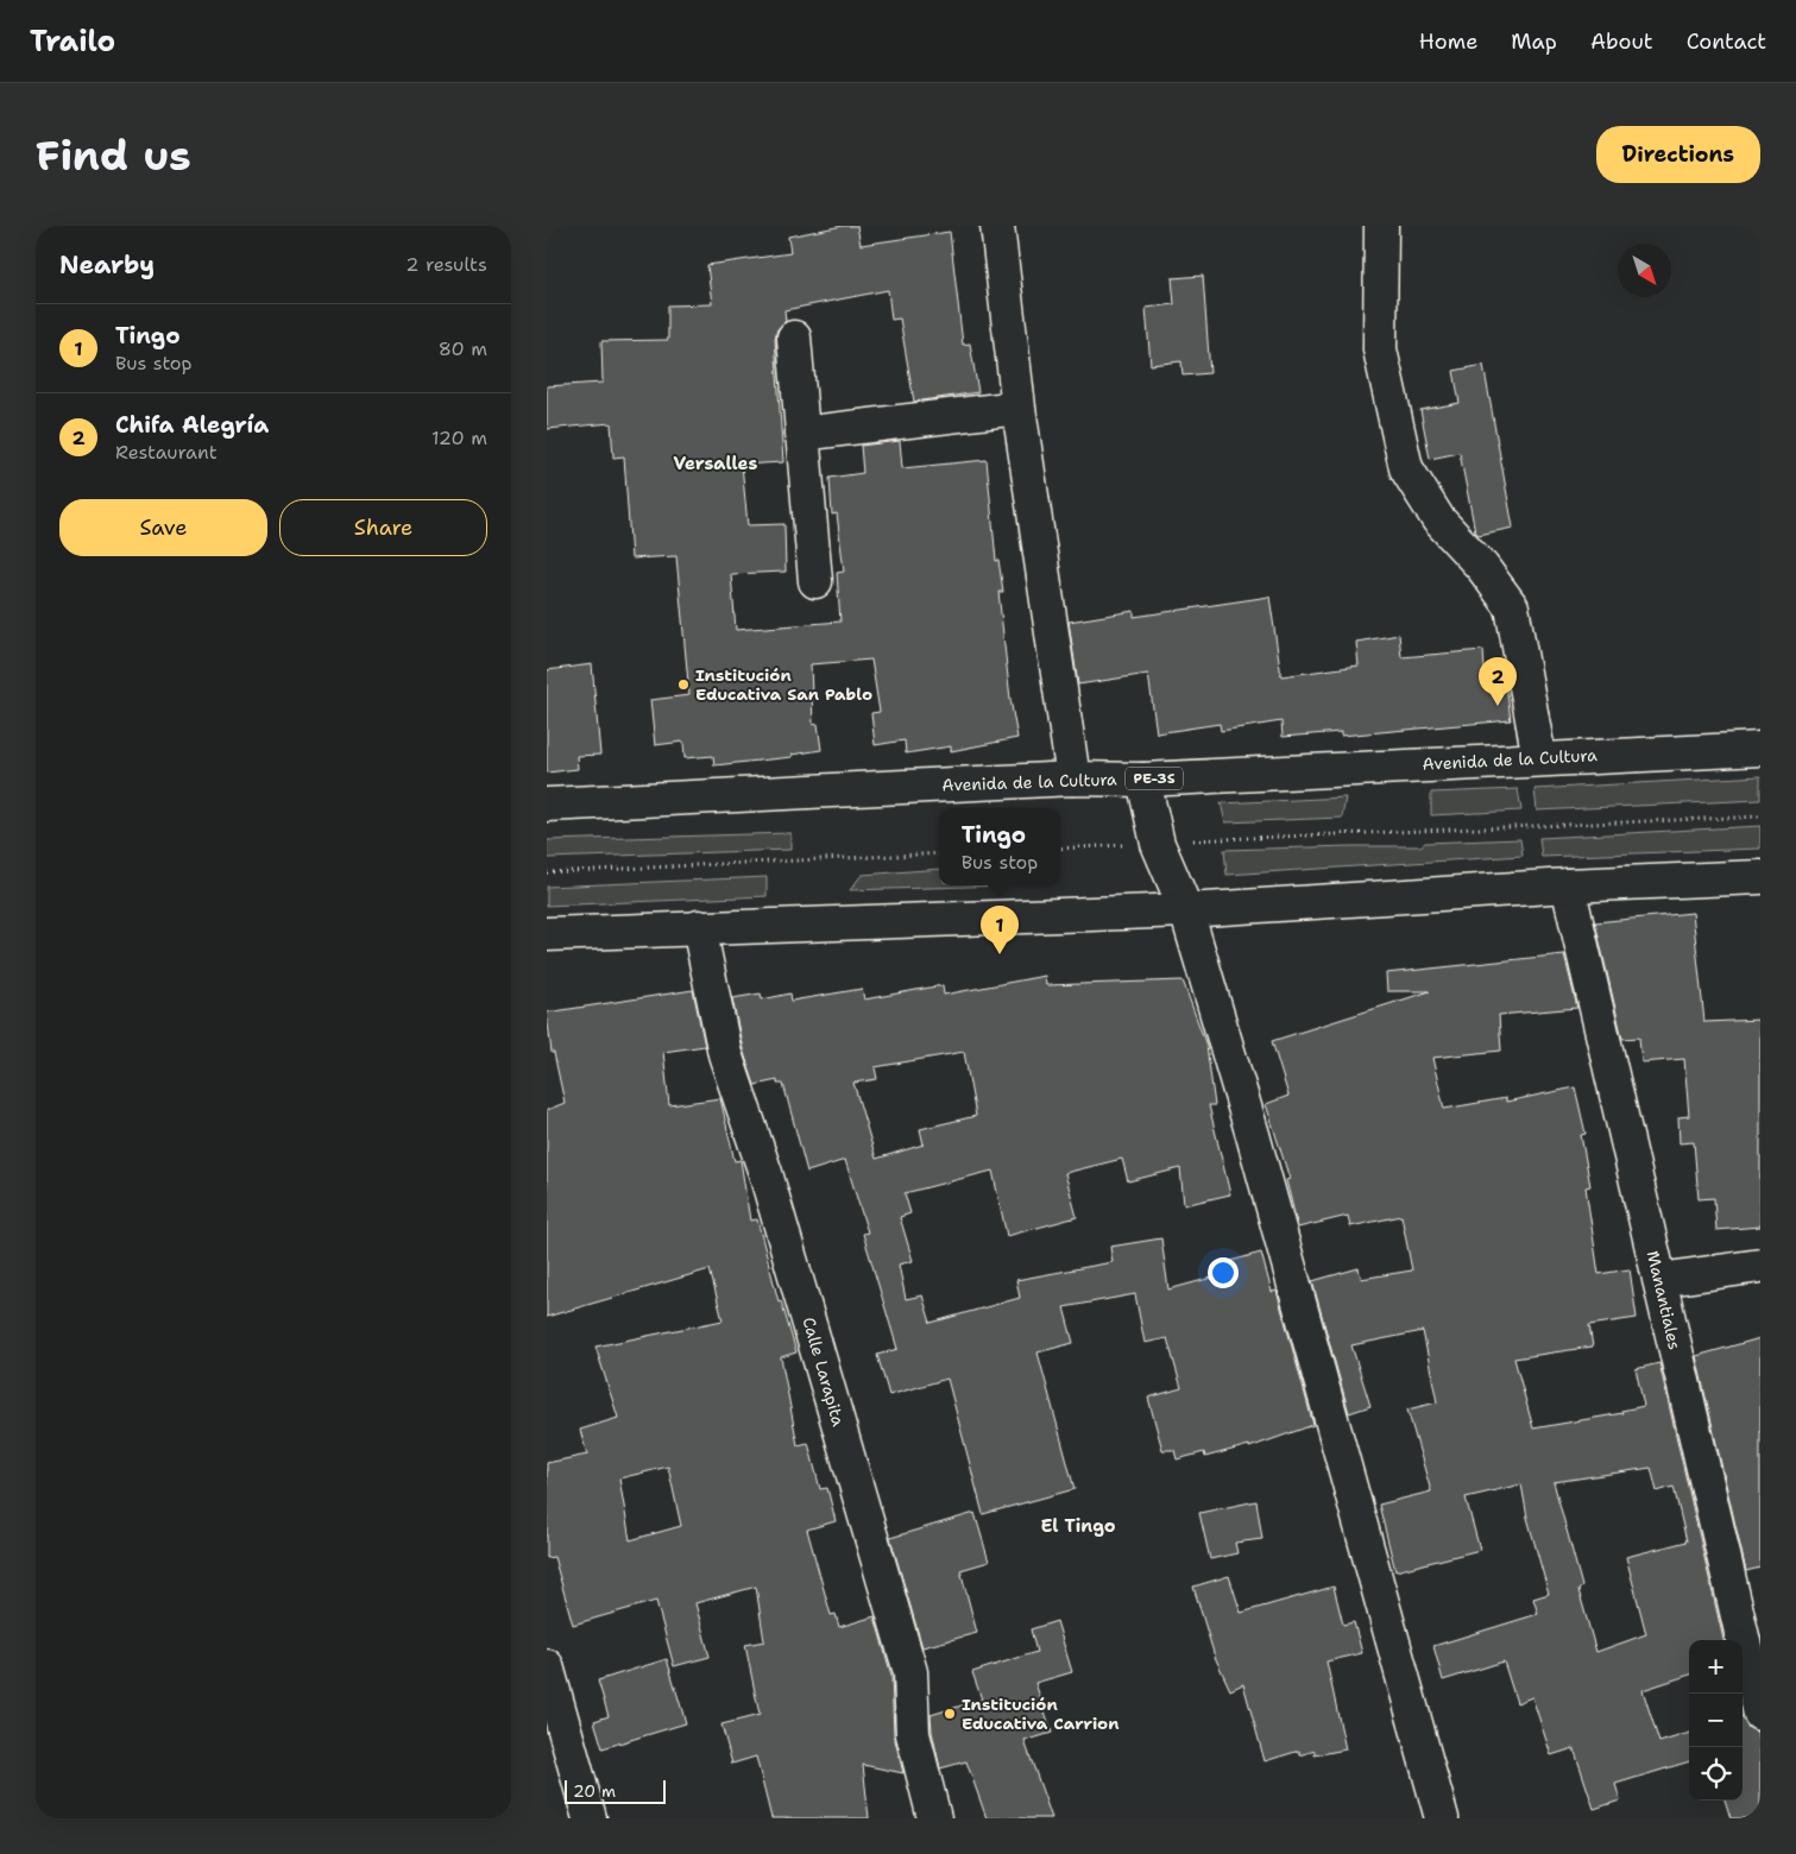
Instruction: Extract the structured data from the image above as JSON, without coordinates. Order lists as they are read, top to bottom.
{
  "streets": {
    "main road": [
      "Avenida de la Cultura",
      "PE-3S",
      "Manantiales",
      "Calle Larapita"
    ]
  },
  "districts": ["Versalles", "El Tingo"],
  "places": ["Institución Educativa San Pablo", "Institución Educativa Carrion"],
  "scale_bar": "20 m",
  "north": "bottom right",
  "page": {
    "header": "Trailo",
    "nav": [
      "Home",
      "Map",
      "About",
      "Contact"
    ],
    "buttons": [
      "Directions",
      ["Save", "Share"]
    ],
    "title": "Find us",
    "heading": ["Nearby", "2 results"],
    "list": [
      {
        "mark": "1",
        "name": "Tingo",
        "note": "Bus stop",
        "value": "80 m"
      },
      {
        "mark": "2",
        "name": "Chifa Alegría",
        "note": "Restaurant",
        "value": "120 m"
      }
    ],
    "pins": ["2", "1"],
    "popup": ["Tingo", "Bus stop"],
    "map_buttons": ["+", "−"],
    "scale": "20 m"
  }
}
